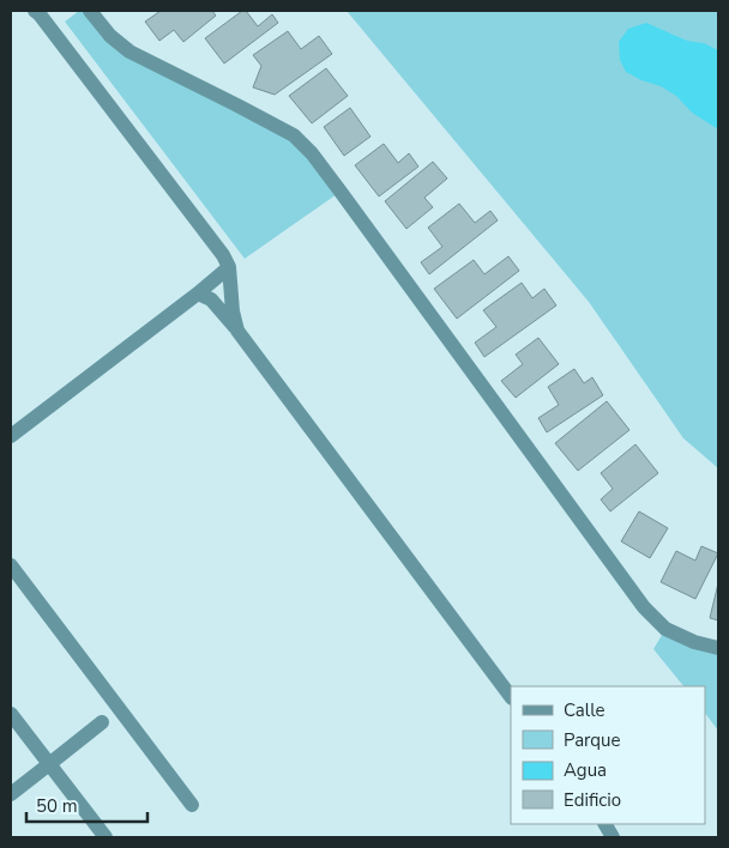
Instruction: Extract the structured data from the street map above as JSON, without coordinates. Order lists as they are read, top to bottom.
{
  "legend": [
    "Calle",
    "Parque",
    "Agua",
    "Edificio"
  ],
  "scale_bar": "50 m"
}
